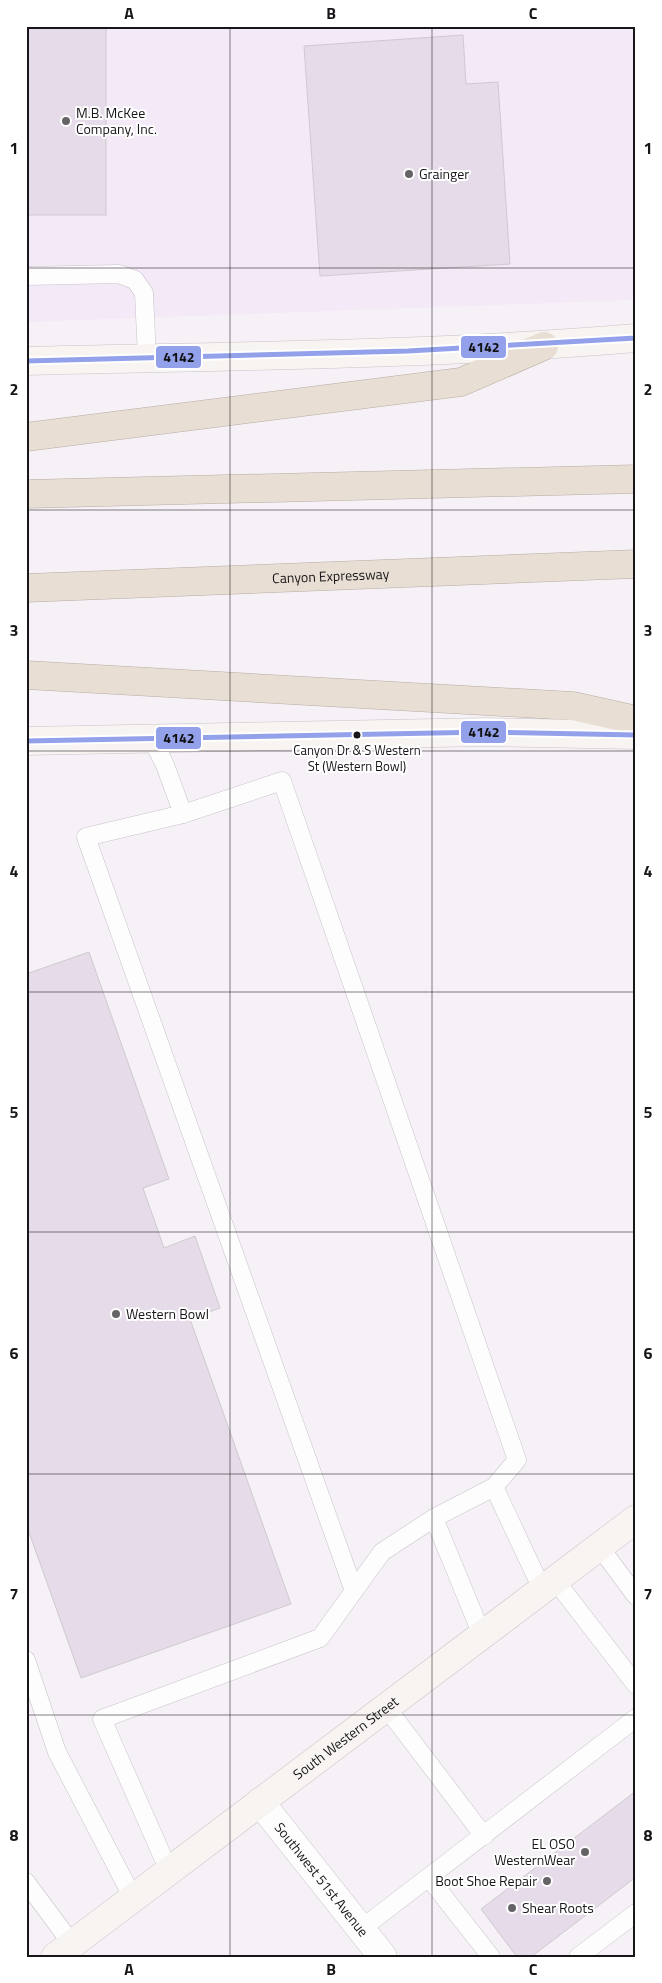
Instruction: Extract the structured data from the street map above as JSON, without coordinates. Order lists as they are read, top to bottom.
{
  "streets": {
    "highway": ["Canyon Expressway"],
    "main road": ["South Western Street"],
    "street": ["Southwest 51st Avenue"]
  },
  "crossings": [
    ["South Western Street", "Southwest 51st Avenue"]
  ],
  "places": [
    "M.B. McKee Company, Inc.",
    "Grainger",
    "Canyon Dr & S Western St (Western Bowl)",
    "Western Bowl",
    "EL OSO WesternWear",
    "Boot Shoe Repair",
    "Shear Roots"
  ],
  "lines": ["transit line 4142"],
  "grid": {
    "columns": ["A", "B", "C"],
    "rows": [
      "1",
      "2",
      "3",
      "4",
      "5",
      "6",
      "7",
      "8"
    ]
  }
}
